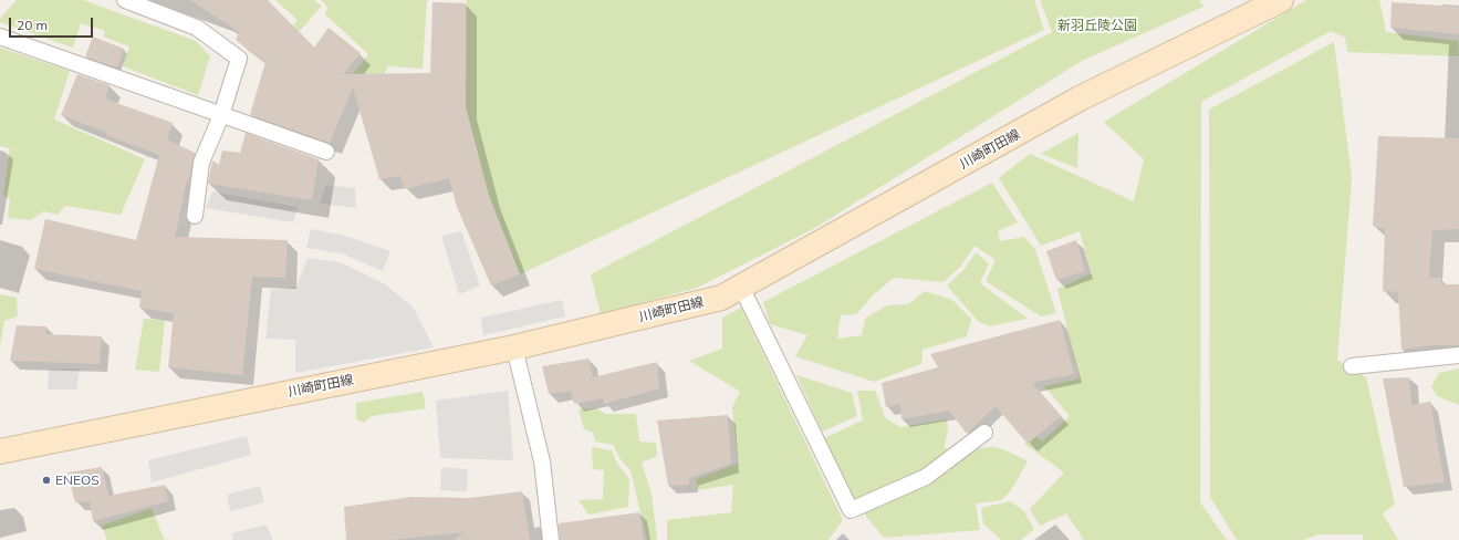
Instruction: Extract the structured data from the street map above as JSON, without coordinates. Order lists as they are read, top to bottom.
{
  "streets": {
    "main road": ["川崎町田線"]
  },
  "parks": ["新羽丘陵公園"],
  "places": ["ENEOS"],
  "scale_bar": "20 m"
}
